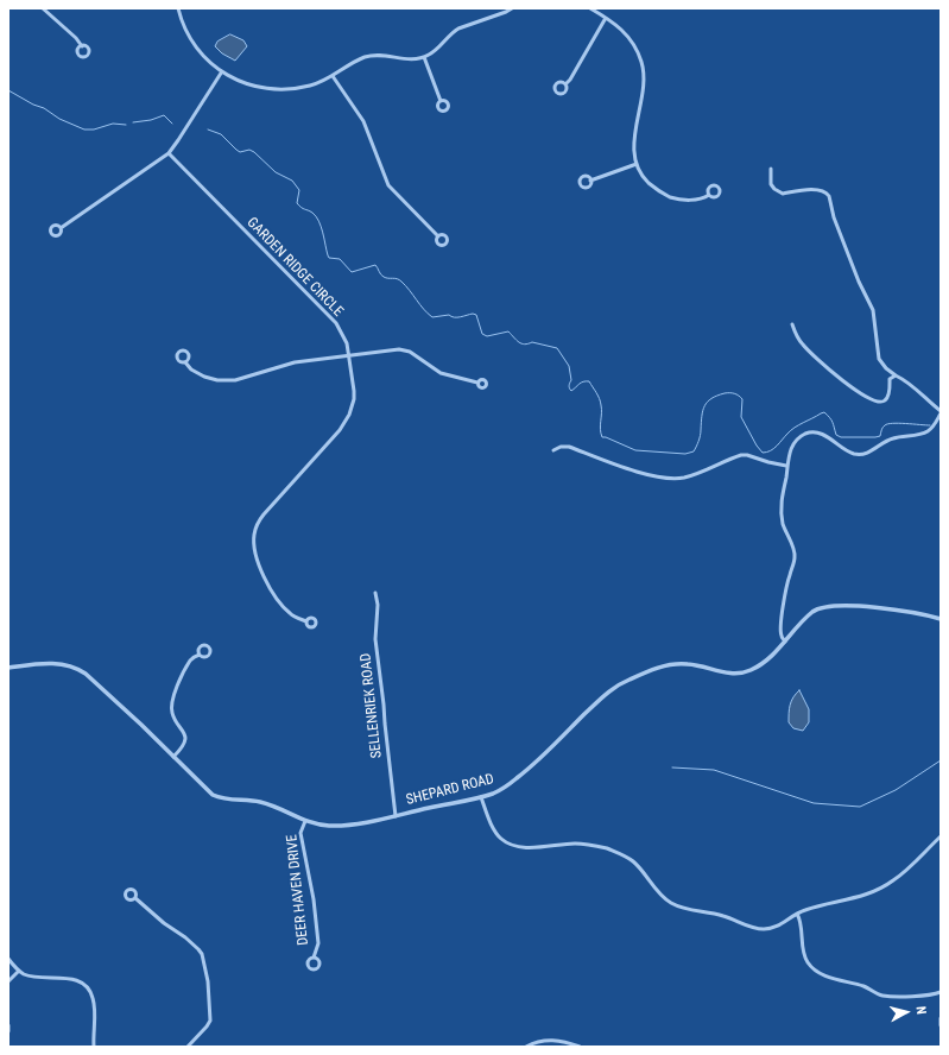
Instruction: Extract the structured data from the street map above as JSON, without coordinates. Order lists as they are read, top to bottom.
{
  "streets": {
    "street": [
      "GARDEN RIDGE CIRCLE",
      "SELLENRIEK ROAD",
      "SHEPARD ROAD",
      "DEER HAVEN DRIVE"
    ]
  },
  "crossings": [
    ["SELLENRIEK ROAD", "SHEPARD ROAD"],
    ["SHEPARD ROAD", "DEER HAVEN DRIVE"]
  ],
  "north": "right"
}
